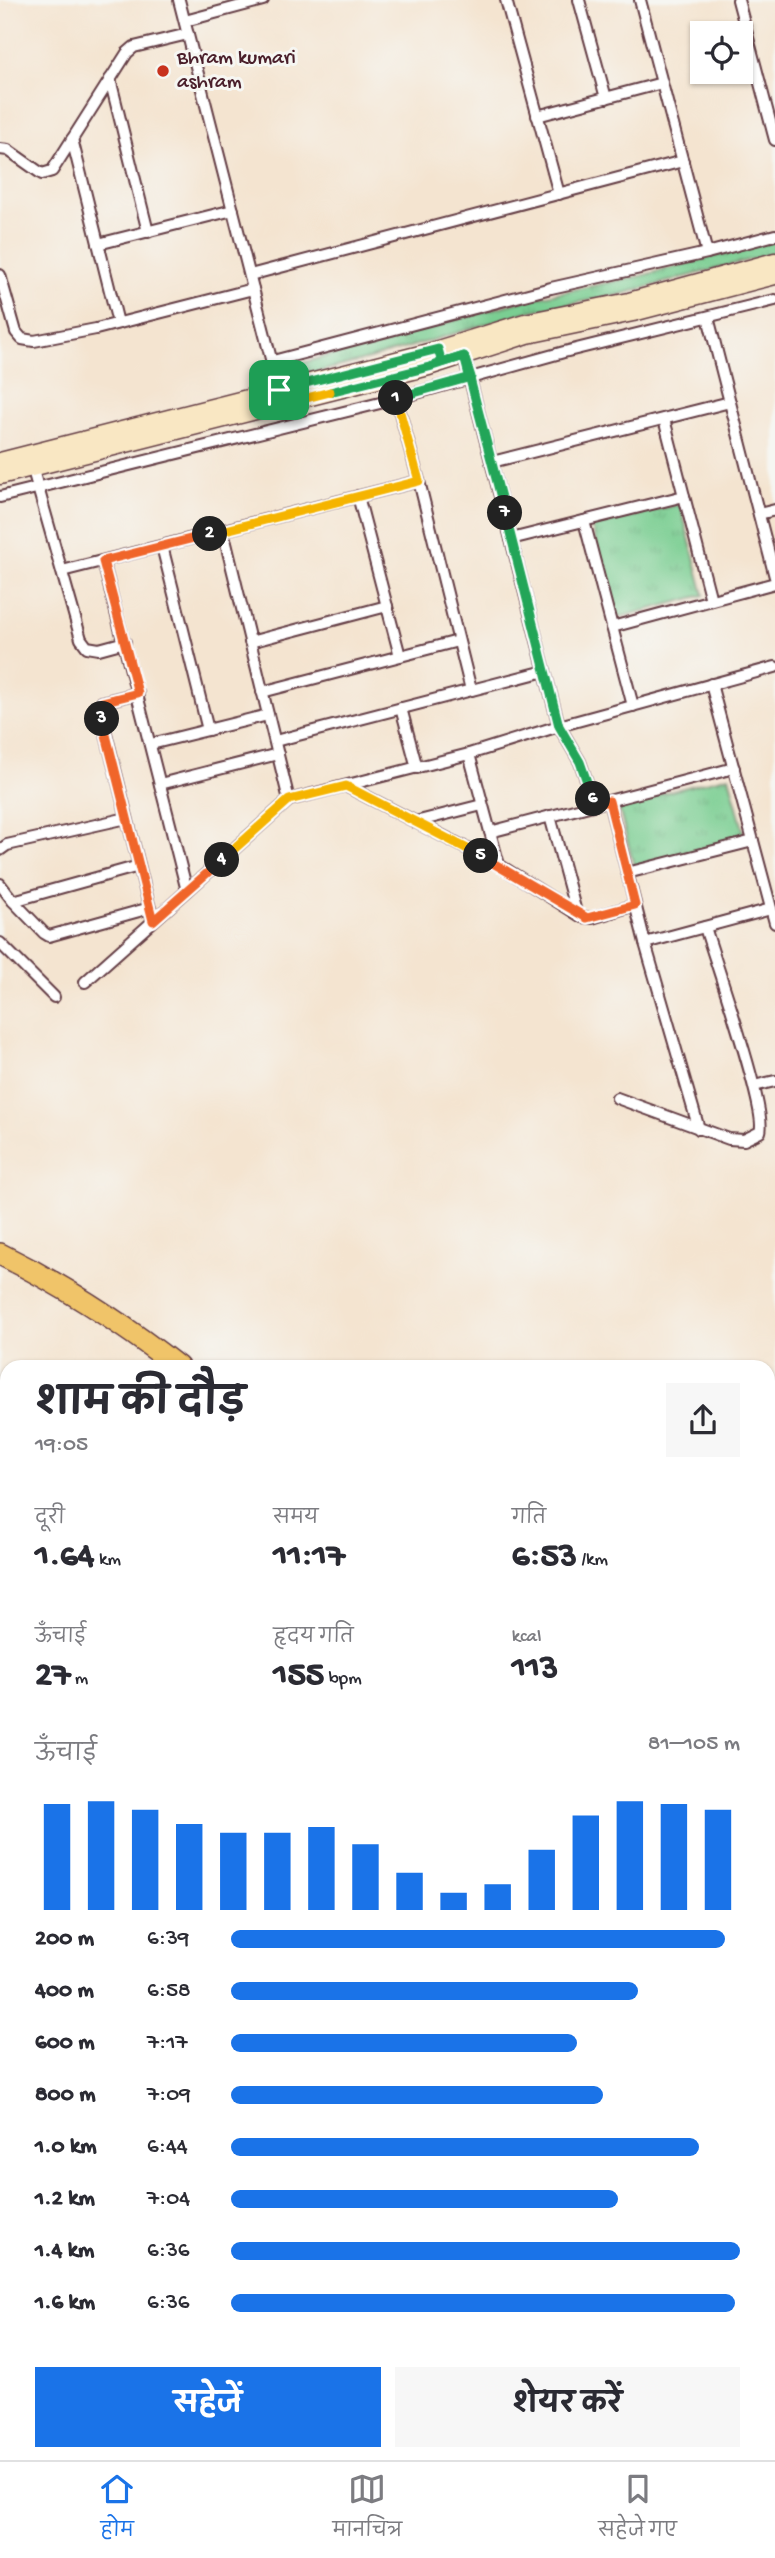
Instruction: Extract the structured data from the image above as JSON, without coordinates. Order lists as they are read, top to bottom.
{
  "places": ["Bhram kumari ashram"],
  "page": {
    "pins": [
      "1",
      "7",
      "2",
      "3",
      "6",
      "5",
      "4"
    ],
    "heading": ["शाम की दौड़", "19:05"],
    "stats": [
      ["दूरी", "1.64 km"],
      ["समय", "11:17"],
      ["गति", "6:53 /km"],
      ["ऊँचाई", "27 m"],
      ["हृदय गति", "155 bpm"],
      ["kcal", "113"]
    ],
    "chart": ["ऊँचाई", "81–105 m"],
    "list": [
      {
        "name": "200 m",
        "note": "6:39"
      },
      {
        "name": "400 m",
        "note": "6:58"
      },
      {
        "name": "600 m",
        "note": "7:17"
      },
      {
        "name": "800 m",
        "note": "7:09"
      },
      {
        "name": "1.0 km",
        "note": "6:44"
      },
      {
        "name": "1.2 km",
        "note": "7:04"
      },
      {
        "name": "1.4 km",
        "note": "6:36"
      },
      {
        "name": "1.6 km",
        "note": "6:36"
      }
    ],
    "buttons": ["सहेजें", "शेयर करें"],
    "tabs": ["होम", "मानचित्र", "सहेजे गए"]
  }
}
